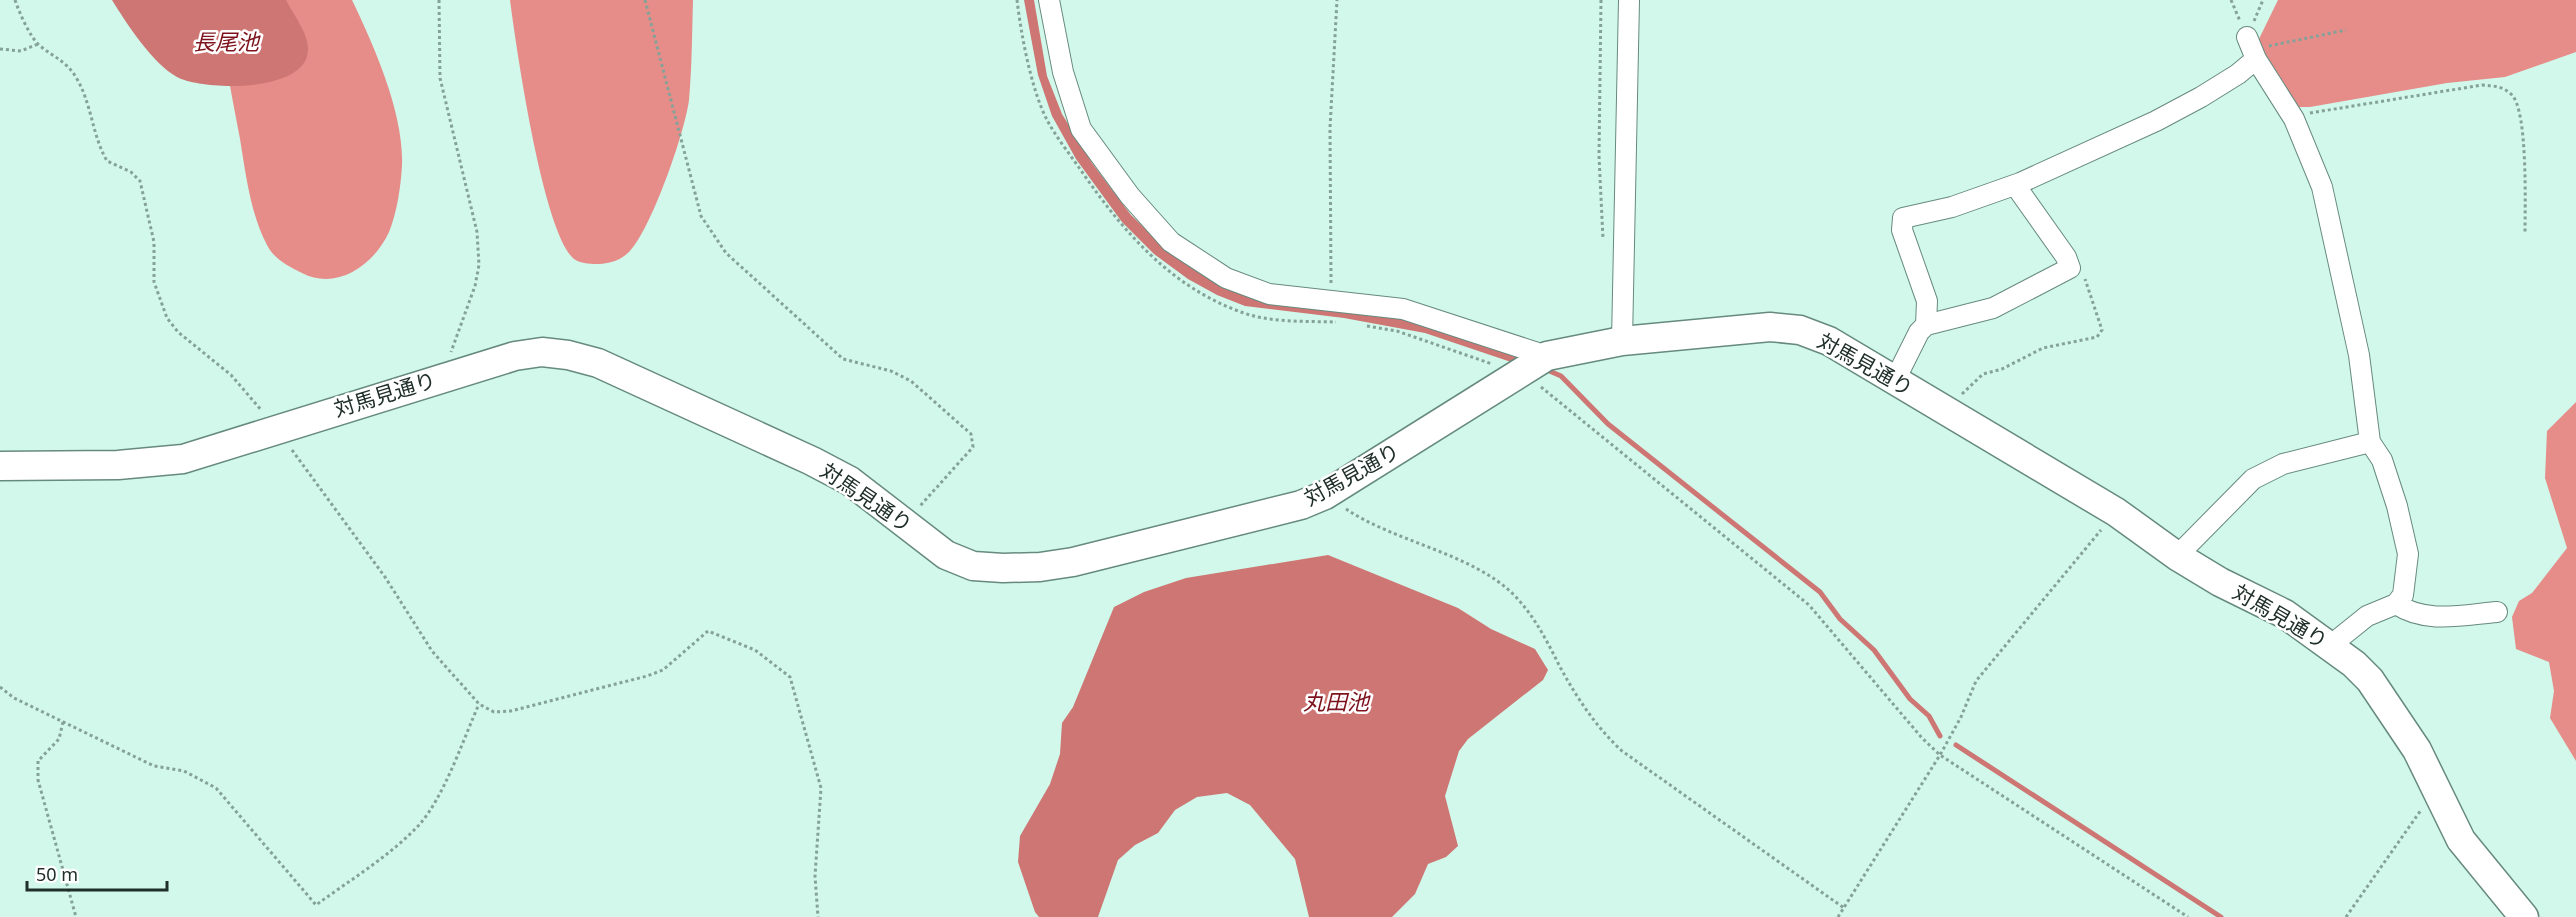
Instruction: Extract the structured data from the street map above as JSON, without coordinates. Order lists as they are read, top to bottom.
{
  "streets": {
    "street": ["対馬見通り"]
  },
  "water": ["長尾池", "丸田池"],
  "scale_bar": "50 m"
}
